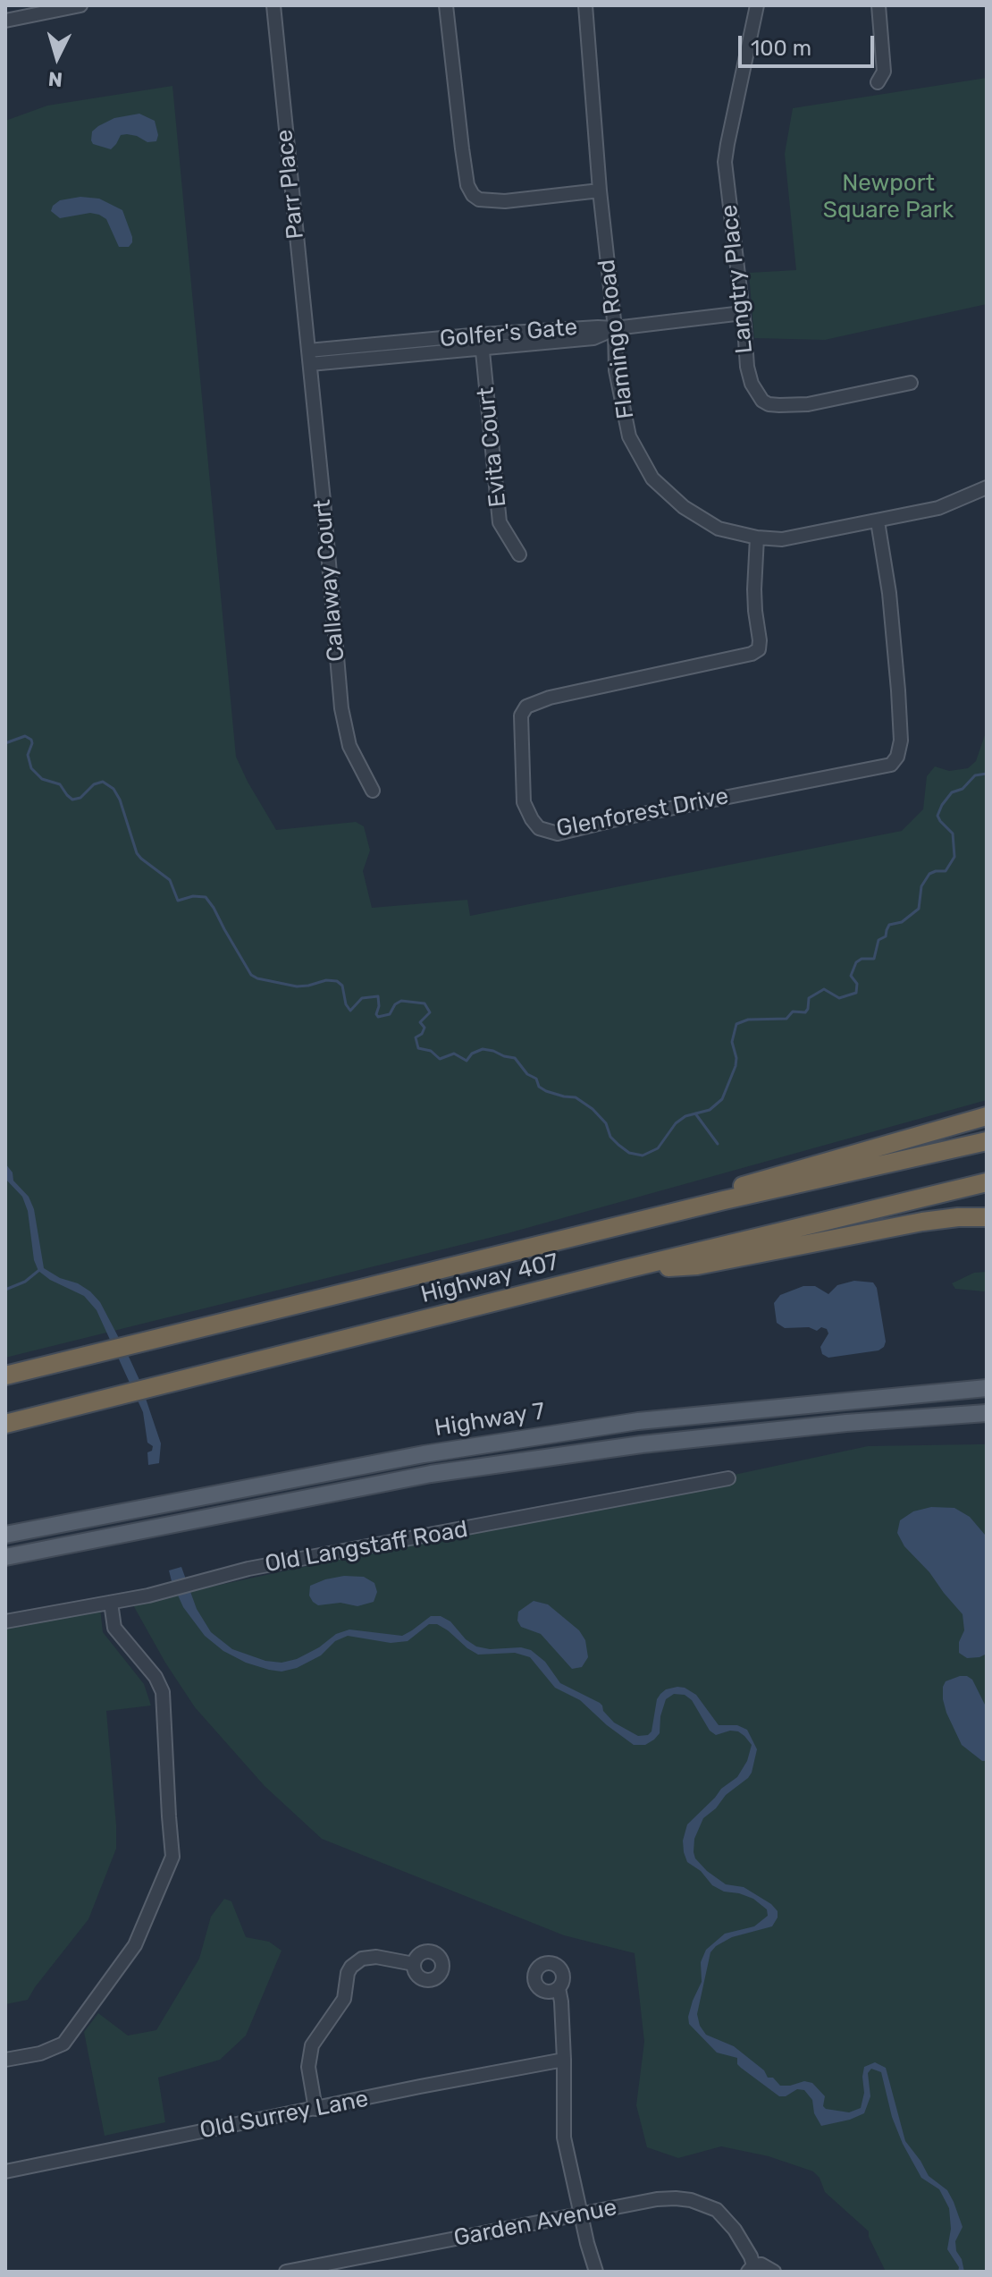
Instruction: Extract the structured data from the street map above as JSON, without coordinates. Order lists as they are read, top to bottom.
{
  "streets": {
    "highway": ["Highway 407"],
    "main road": ["Highway 7"],
    "street": [
      "Parr Place",
      "Langtry Place",
      "Golfer's Gate",
      "Flamingo Road",
      "Evita Court",
      "Callaway Court",
      "Glenforest Drive",
      "Old Langstaff Road",
      "Old Surrey Lane",
      "Garden Avenue"
    ]
  },
  "crossings": [
    ["Parr Place", "Golfer's Gate"],
    ["Parr Place", "Callaway Court"],
    ["Golfer's Gate", "Flamingo Road"],
    ["Golfer's Gate", "Evita Court"],
    ["Golfer's Gate", "Callaway Court"],
    ["Flamingo Road", "Glenforest Drive"]
  ],
  "parks": ["Newport Square Park"],
  "scale_bar": "100 m",
  "north": "bottom"
}
